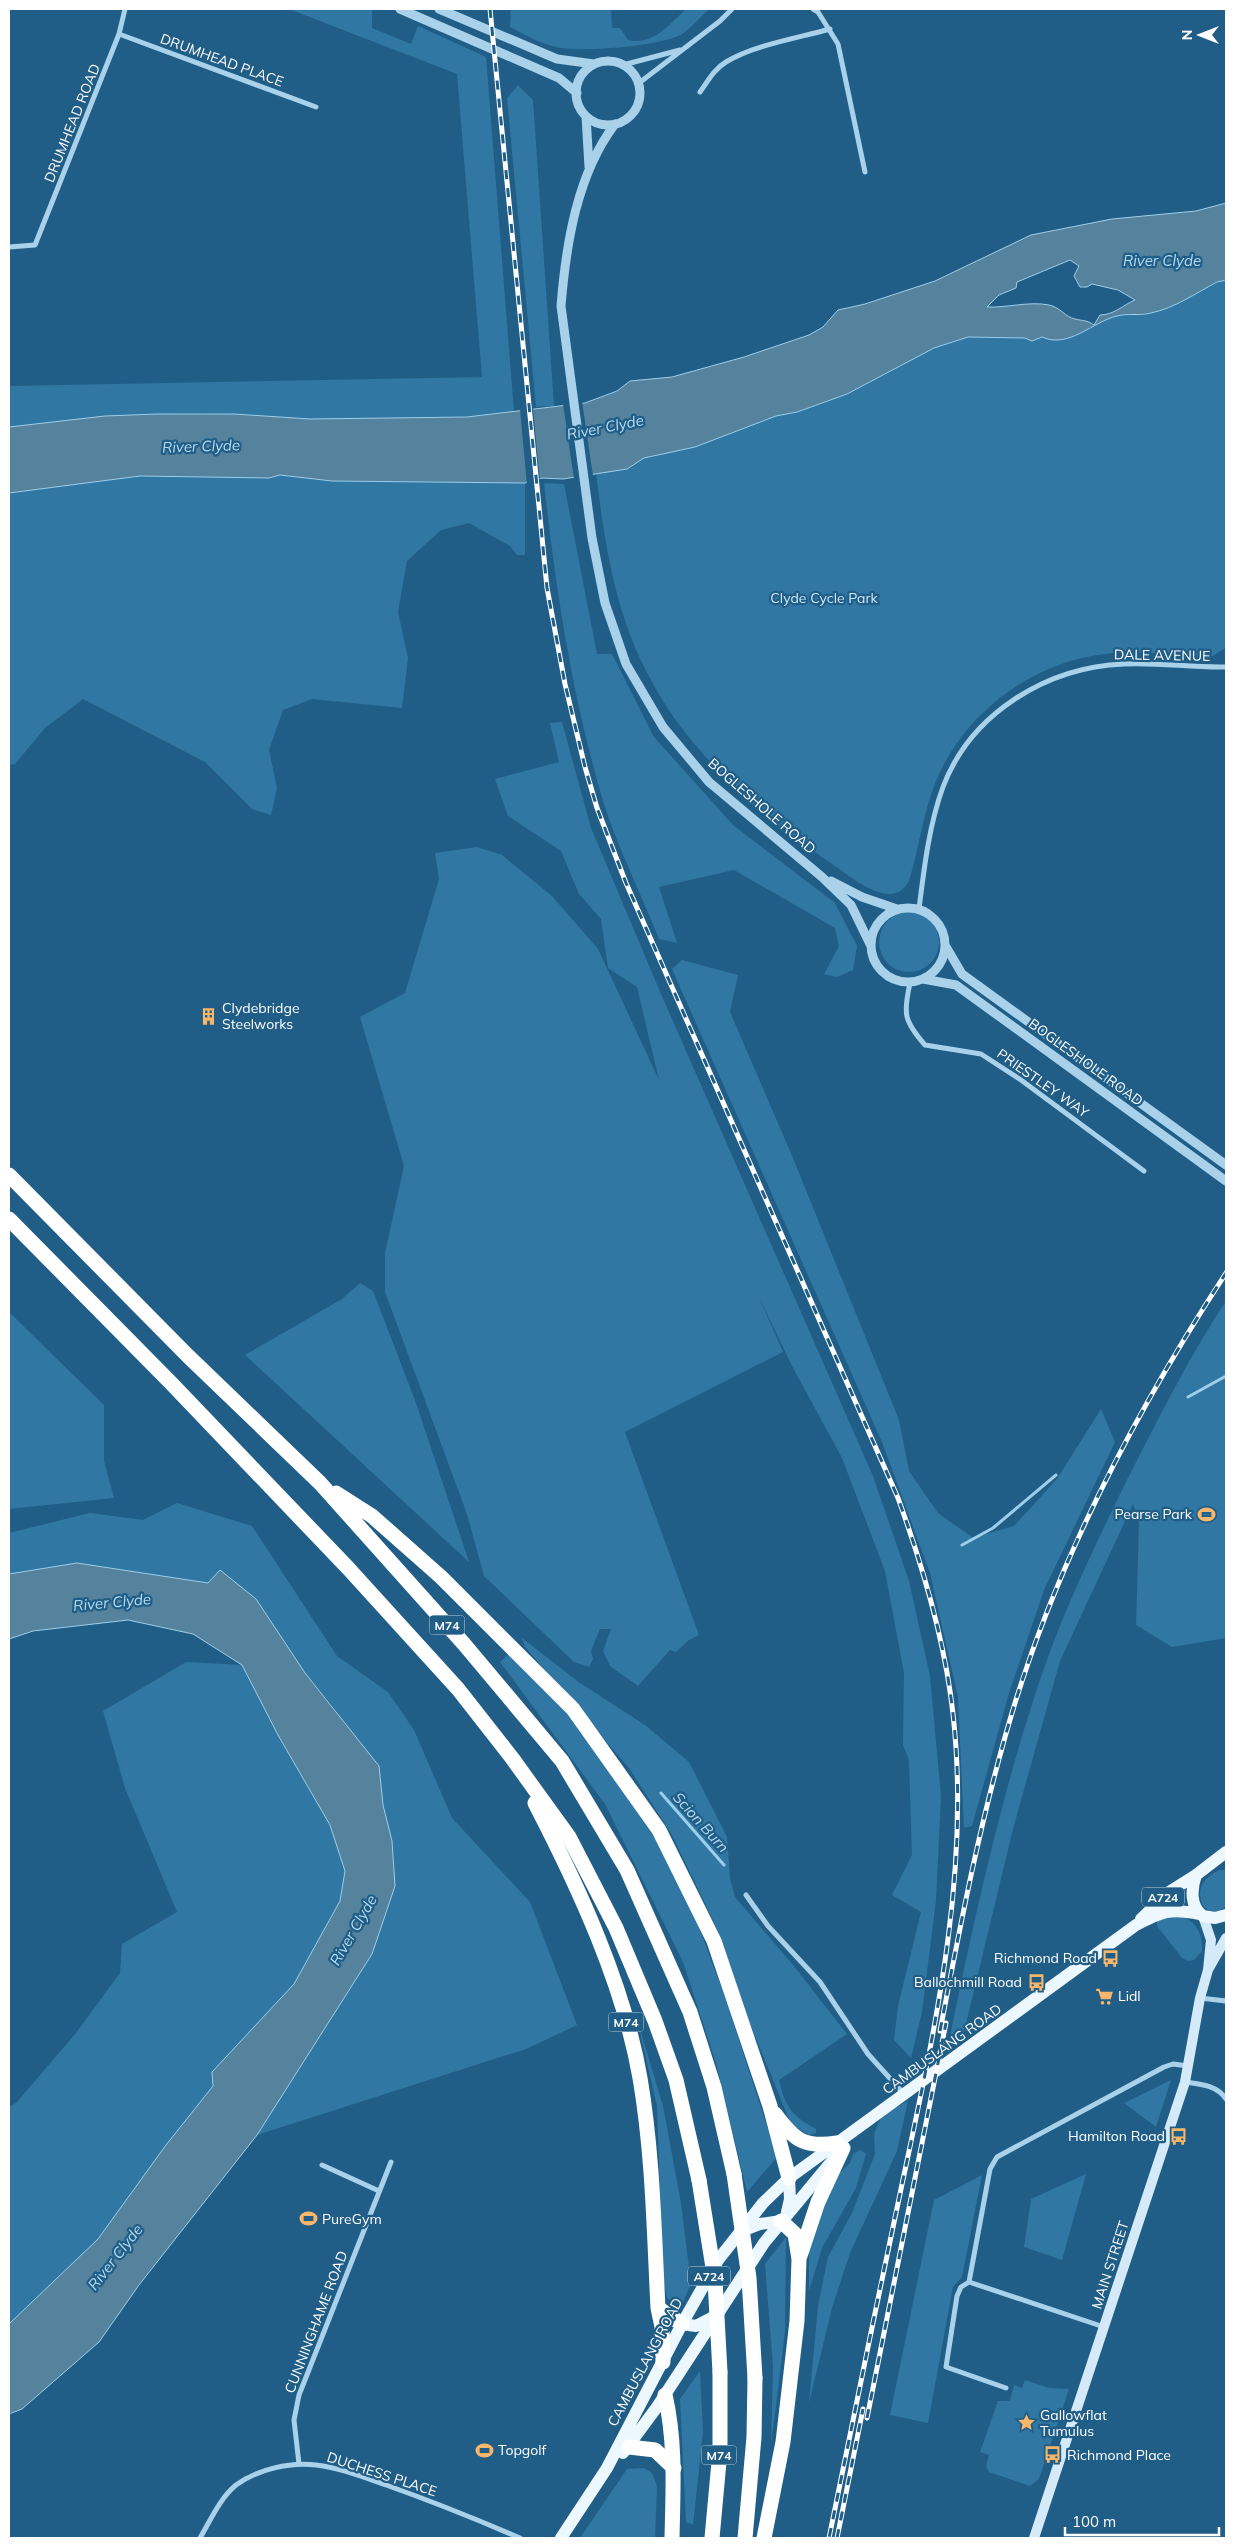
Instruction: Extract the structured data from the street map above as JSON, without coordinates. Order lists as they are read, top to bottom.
{
  "streets": {
    "highway": ["M74"],
    "main road": ["A724", "CAMBUSLANG ROAD", "MAIN STREET"],
    "street": [
      "DRUMHEAD PLACE",
      "DRUMHEAD ROAD",
      "DALE AVENUE",
      "BOGLESHOLE ROAD",
      "PRIESTLEY WAY",
      "CUNNINGHAME ROAD",
      "DUCHESS PLACE"
    ]
  },
  "crossings": [
    ["DRUMHEAD PLACE", "DRUMHEAD ROAD"],
    ["DALE AVENUE", "BOGLESHOLE ROAD"],
    ["DALE AVENUE", "PRIESTLEY WAY"],
    ["BOGLESHOLE ROAD", "PRIESTLEY WAY"],
    ["M74", "CAMBUSLANG ROAD"],
    ["A724", "CAMBUSLANG ROAD"],
    ["CUNNINGHAME ROAD", "DUCHESS PLACE"]
  ],
  "water": ["River Clyde", "Scion Burn"],
  "parks": ["Clyde Cycle Park"],
  "places": {
    "building": ["Clydebridge Steelworks"],
    "sports": ["Pearse Park", "PureGym", "Topgolf"],
    "bus stop": [
      "Richmond Road",
      "Ballochmill Road",
      "Hamilton Road",
      "Richmond Place"
    ],
    "supermarket": ["Lidl"],
    "place": ["Gallowflat Tumulus"]
  },
  "scale_bar": "100 m",
  "north": "left"
}
